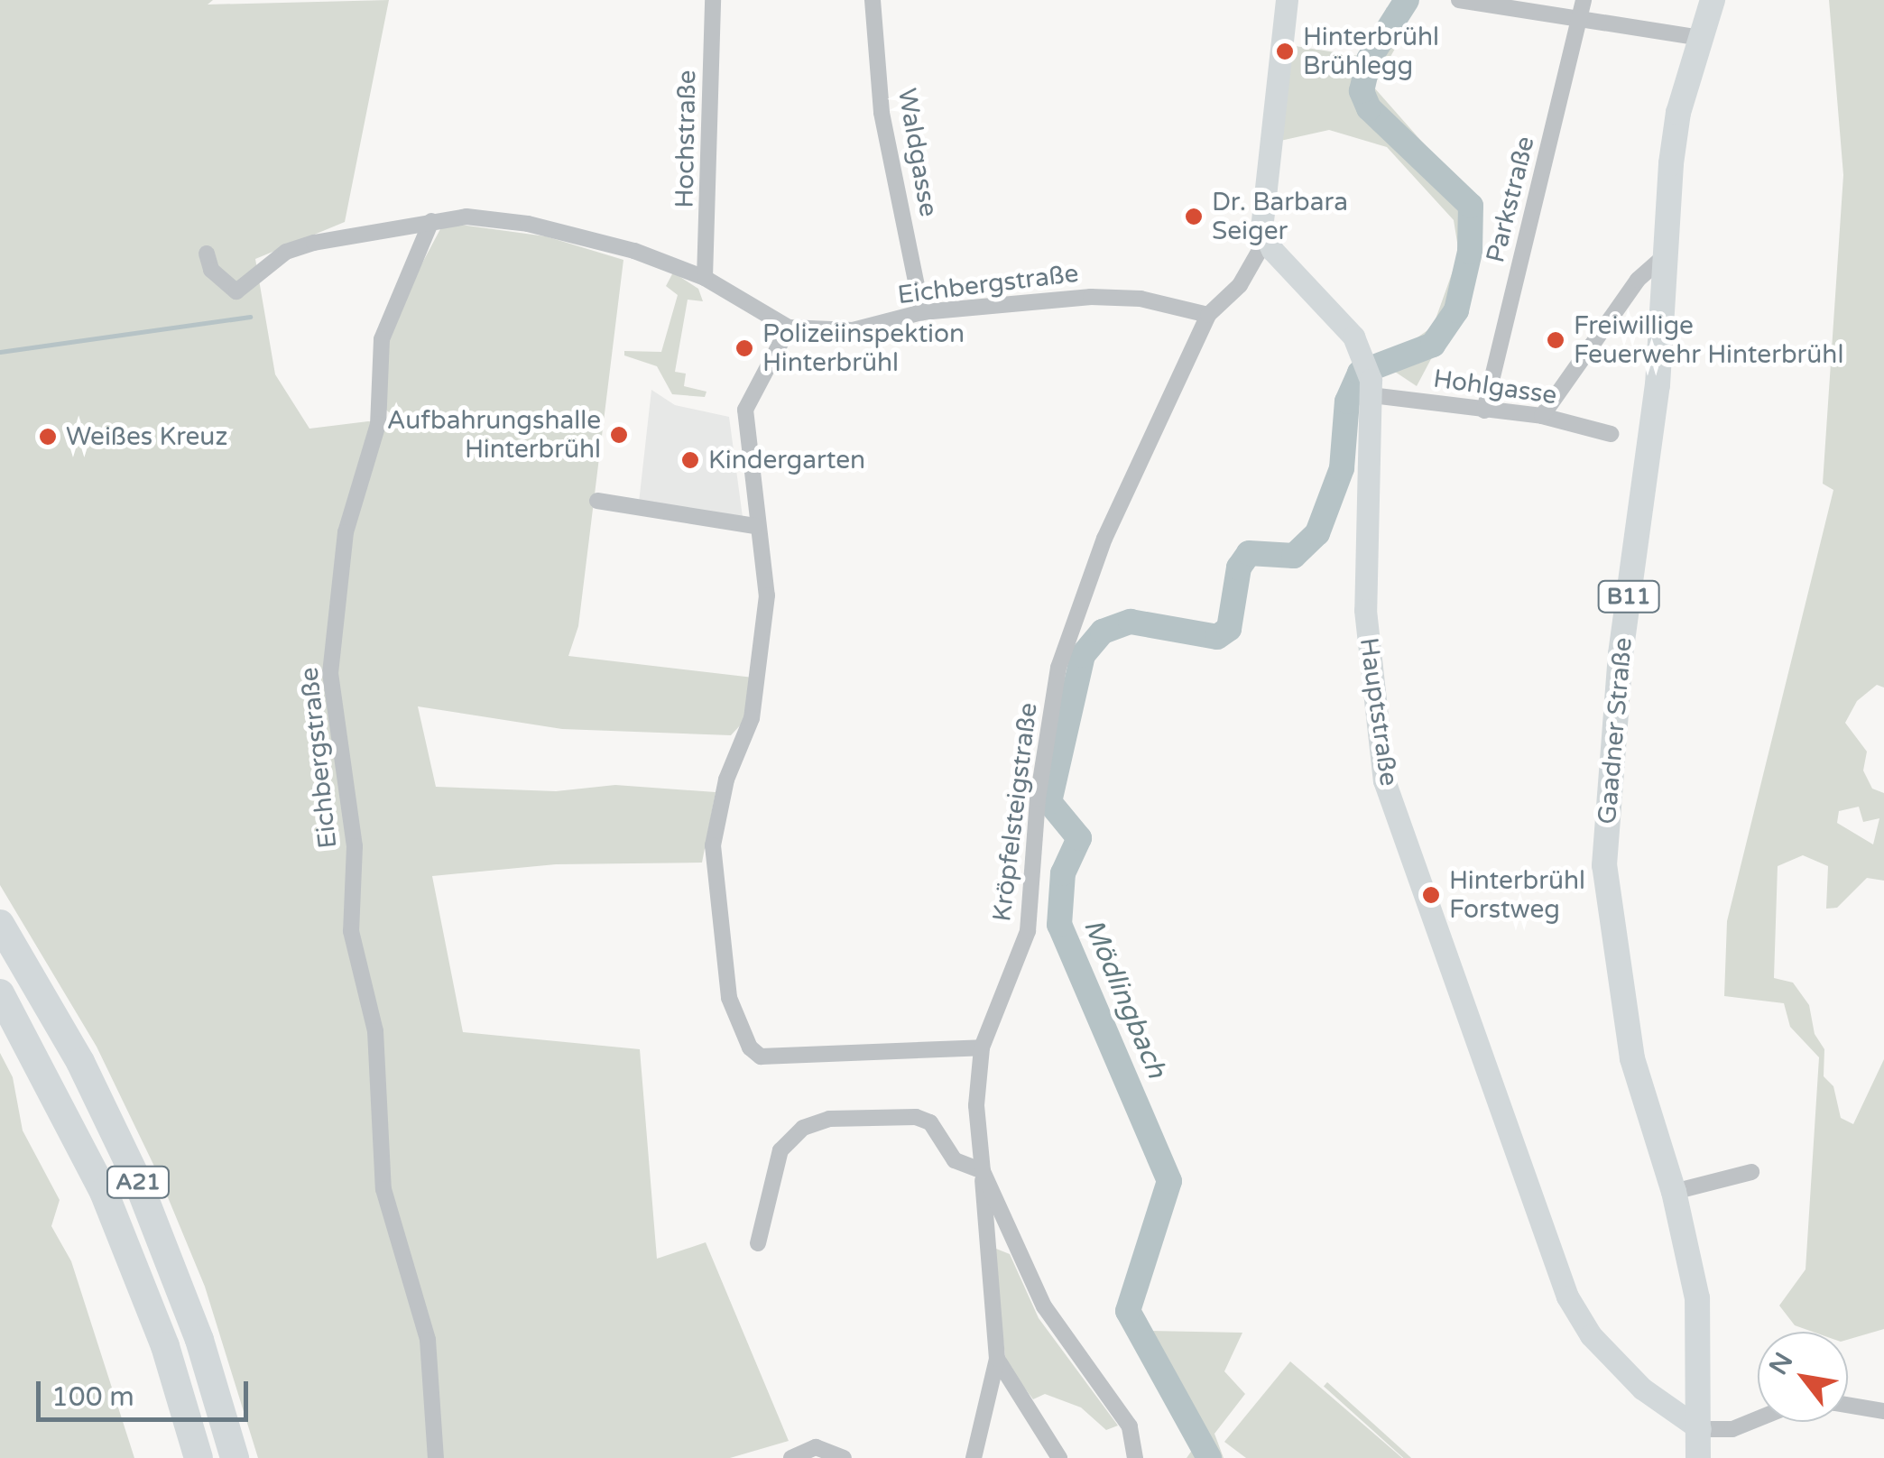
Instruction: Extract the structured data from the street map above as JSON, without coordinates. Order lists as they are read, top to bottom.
{
  "streets": {
    "highway": ["A21"],
    "main road": ["B11", "Hauptstraße", "Gaadner Straße"],
    "street": [
      "Hochstraße",
      "Waldgasse",
      "Parkstraße",
      "Eichbergstraße",
      "Hohlgasse",
      "Kröpfelsteigstraße"
    ]
  },
  "crossings": [
    ["Hochstraße", "Eichbergstraße"],
    ["Waldgasse", "Eichbergstraße"],
    ["Parkstraße", "Hohlgasse"],
    ["Eichbergstraße", "Kröpfelsteigstraße"],
    ["Hohlgasse", "Hauptstraße"],
    ["Hauptstraße", "Gaadner Straße"]
  ],
  "water": ["Mödlingbach"],
  "places": [
    "Hinterbrühl Brühlegg",
    "Dr. Barbara Seiger",
    "Freiwillige Feuerwehr Hinterbrühl",
    "Polizeiinspektion Hinterbrühl",
    "Aufbahrungshalle Hinterbrühl",
    "Weißes Kreuz",
    "Kindergarten",
    "Hinterbrühl Forstweg"
  ],
  "scale_bar": "100 m",
  "north": "top left"
}
